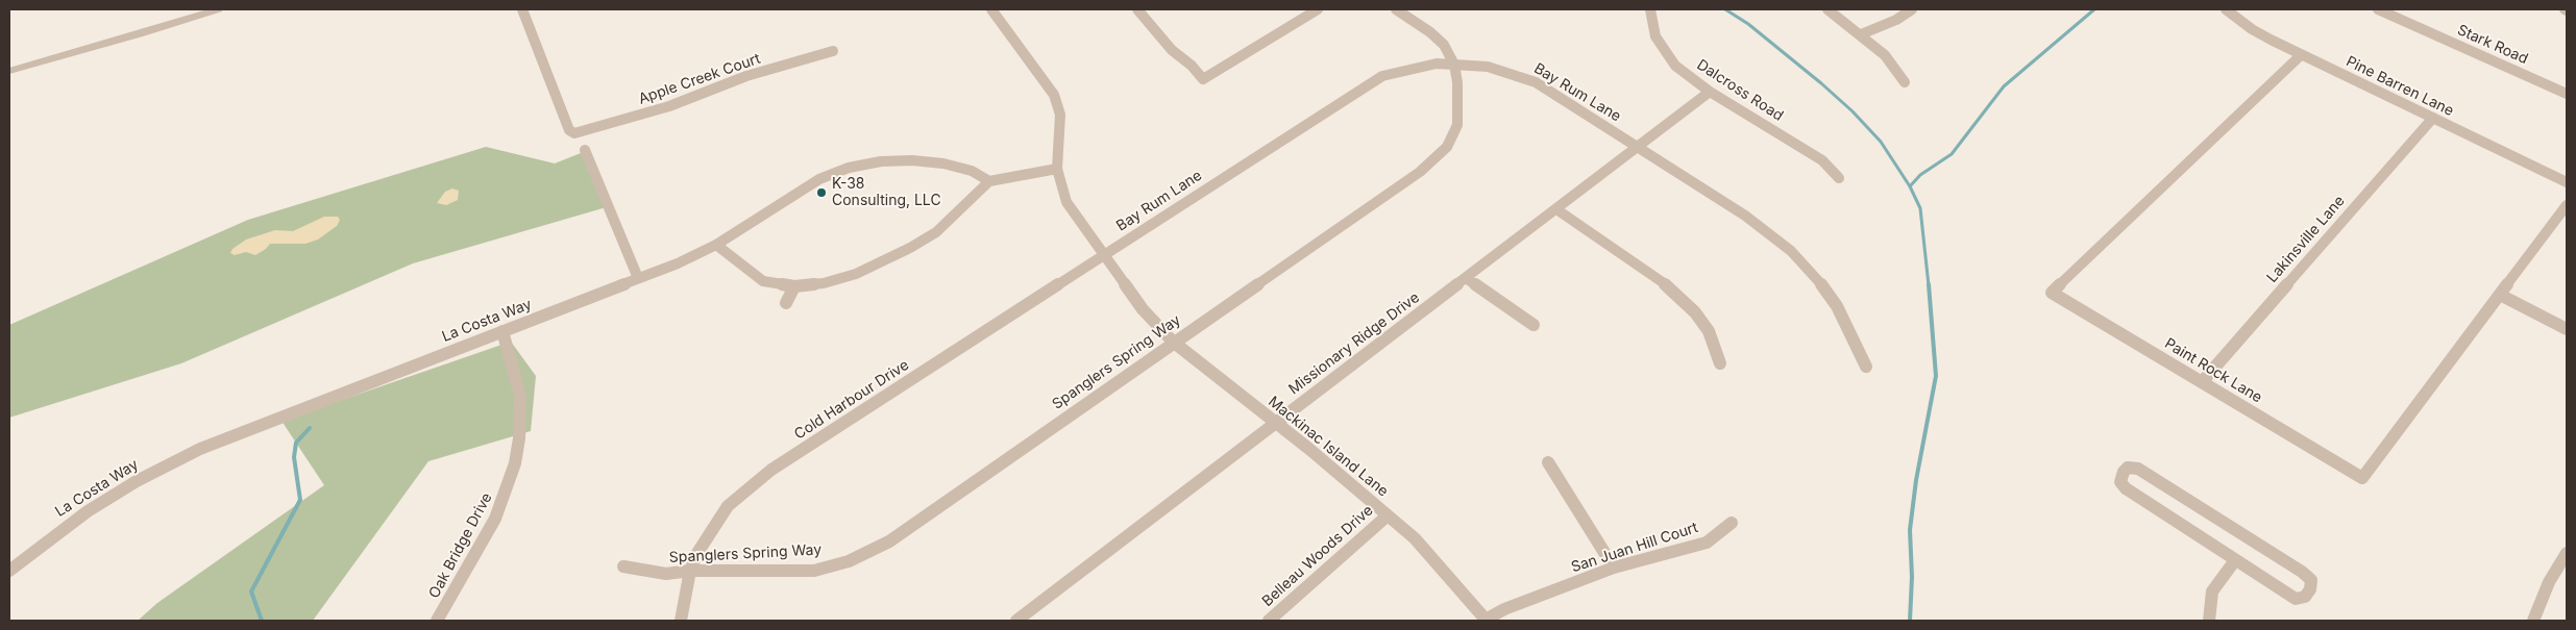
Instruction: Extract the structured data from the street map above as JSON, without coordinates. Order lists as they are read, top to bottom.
{
  "streets": {
    "street": [
      "Stark Road",
      "Apple Creek Court",
      "Pine Barren Lane",
      "Dalcross Road",
      "Bay Rum Lane",
      "Lakinsville Lane",
      "La Costa Way",
      "Missionary Ridge Drive",
      "Spanglers Spring Way",
      "Paint Rock Lane",
      "Cold Harbour Drive",
      "Mackinac Island Lane",
      "Oak Bridge Drive",
      "San Juan Hill Court",
      "Belleau Woods Drive"
    ]
  },
  "crossings": [
    ["Pine Barren Lane", "Lakinsville Lane"],
    ["Pine Barren Lane", "Paint Rock Lane"],
    ["Dalcross Road", "Missionary Ridge Drive"],
    ["Bay Rum Lane", "Missionary Ridge Drive"],
    ["Bay Rum Lane", "Spanglers Spring Way"],
    ["Bay Rum Lane", "Cold Harbour Drive"],
    ["Bay Rum Lane", "Mackinac Island Lane"],
    ["Lakinsville Lane", "Paint Rock Lane"],
    ["La Costa Way", "Oak Bridge Drive"],
    ["Missionary Ridge Drive", "Mackinac Island Lane"],
    ["Spanglers Spring Way", "Cold Harbour Drive"],
    ["Spanglers Spring Way", "Mackinac Island Lane"],
    ["Cold Harbour Drive", "Mackinac Island Lane"],
    ["Mackinac Island Lane", "San Juan Hill Court"],
    ["Mackinac Island Lane", "Belleau Woods Drive"]
  ],
  "places": ["K-38 Consulting, LLC"]
}
